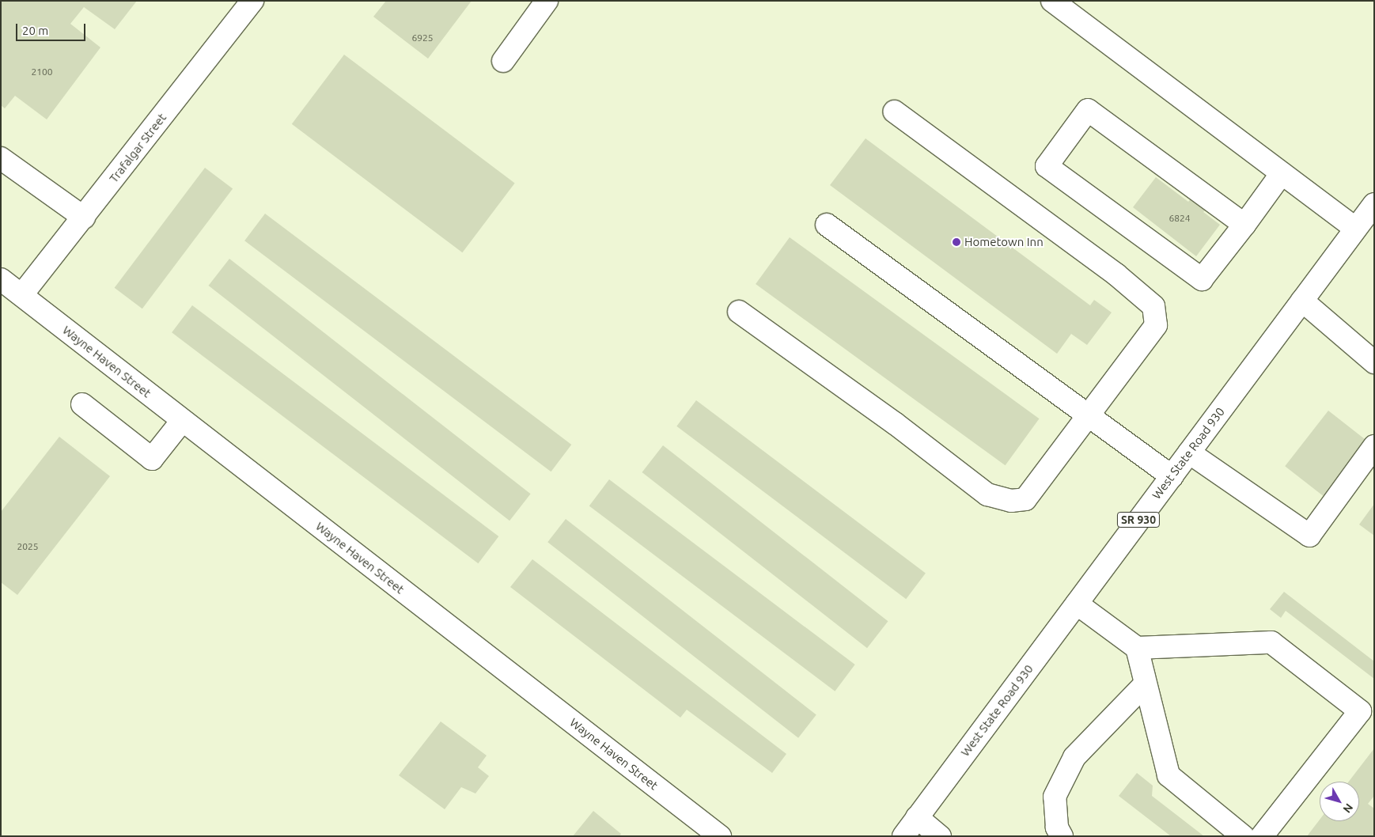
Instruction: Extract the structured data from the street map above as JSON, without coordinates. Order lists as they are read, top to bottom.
{
  "streets": {
    "main road": [
      "Trafalgar Street",
      "Wayne Haven Street",
      "West State Road 930",
      "SR 930"
    ]
  },
  "crossings": [
    ["Trafalgar Street", "Wayne Haven Street"]
  ],
  "places": ["Hometown Inn"],
  "house_numbers": [
    "6925",
    "2100",
    "6824",
    "2025"
  ],
  "scale_bar": "20 m",
  "north": "bottom right"
}
